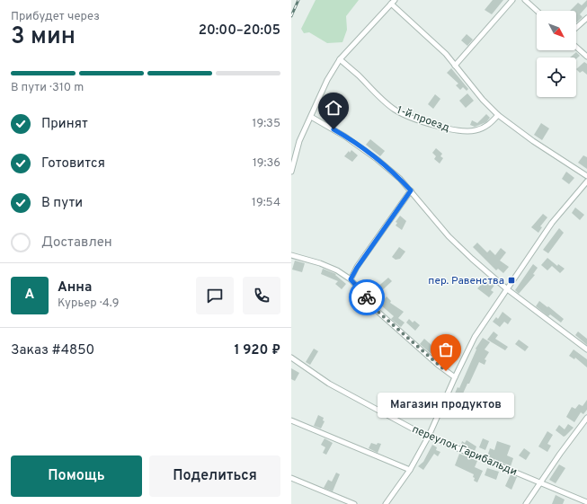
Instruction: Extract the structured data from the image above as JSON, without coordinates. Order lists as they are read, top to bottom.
{
  "streets": {
    "street": ["1-й проезд", "переулок Гарибальди"]
  },
  "places": {
    "transit": ["пер. Равенства"],
    "other": ["Магазин продуктов"]
  },
  "north": "bottom right",
  "page": {
    "heading": ["3 мин", "Прибудет через", "20:00–20:05"],
    "panel": [
      "Анна",
      "Курьер · 4.9",
      "Заказ #4850",
      "1 920 ₽"
    ],
    "bar": "В пути · 310 m",
    "list": [
      ["Принят", "19:35"],
      ["Готовится", "19:36"],
      ["В пути", "19:54"],
      "Доставлен"
    ],
    "round": "А",
    "bubble": "Магазин продуктов",
    "buttons": ["Помощь", "Поделиться"]
  }
}
